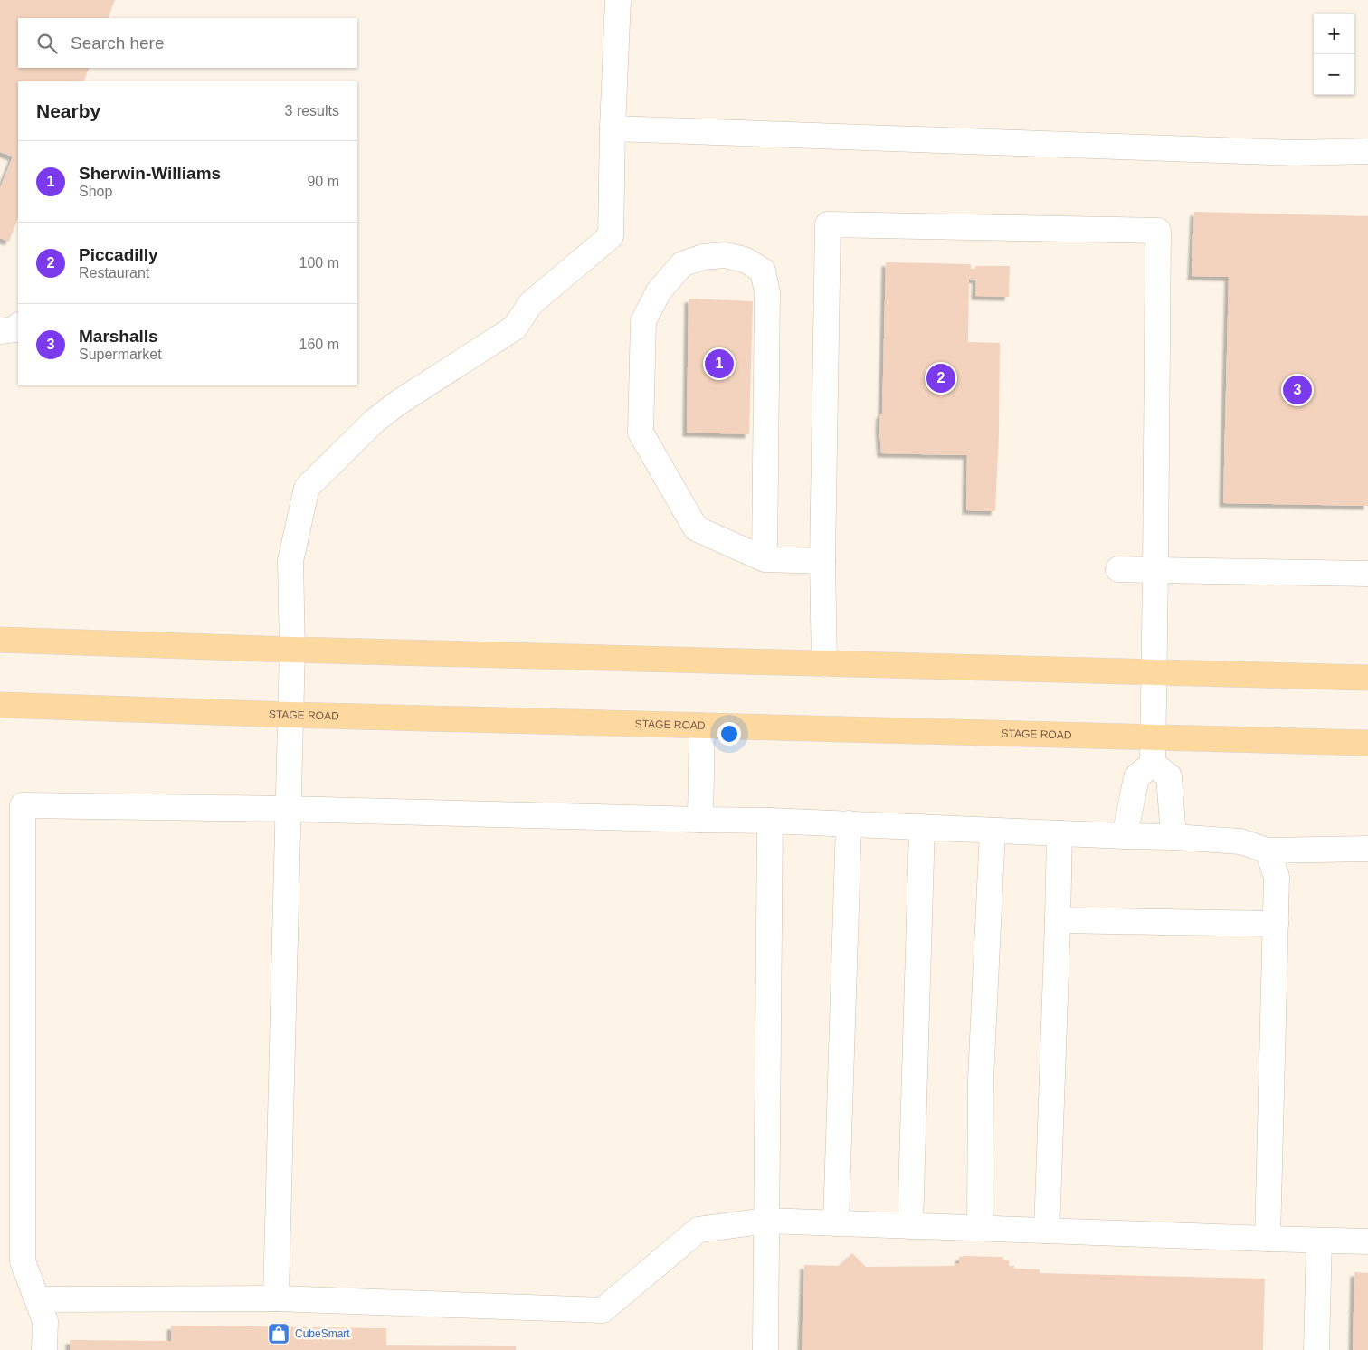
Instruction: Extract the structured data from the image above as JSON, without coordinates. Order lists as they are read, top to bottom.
{
  "streets": {
    "main road": ["STAGE ROAD"]
  },
  "places": {
    "shop": ["CubeSmart"]
  },
  "page": {
    "map_buttons": ["+", "−"],
    "search": "Search here",
    "heading": ["Nearby", "3 results"],
    "list": [
      {
        "mark": "1",
        "name": "Sherwin-Williams",
        "note": "Shop",
        "value": "90 m"
      },
      {
        "mark": "2",
        "name": "Piccadilly",
        "note": "Restaurant",
        "value": "100 m"
      },
      {
        "mark": "3",
        "name": "Marshalls",
        "note": "Supermarket",
        "value": "160 m"
      }
    ],
    "pins": ["1", "2", "3"]
  }
}
